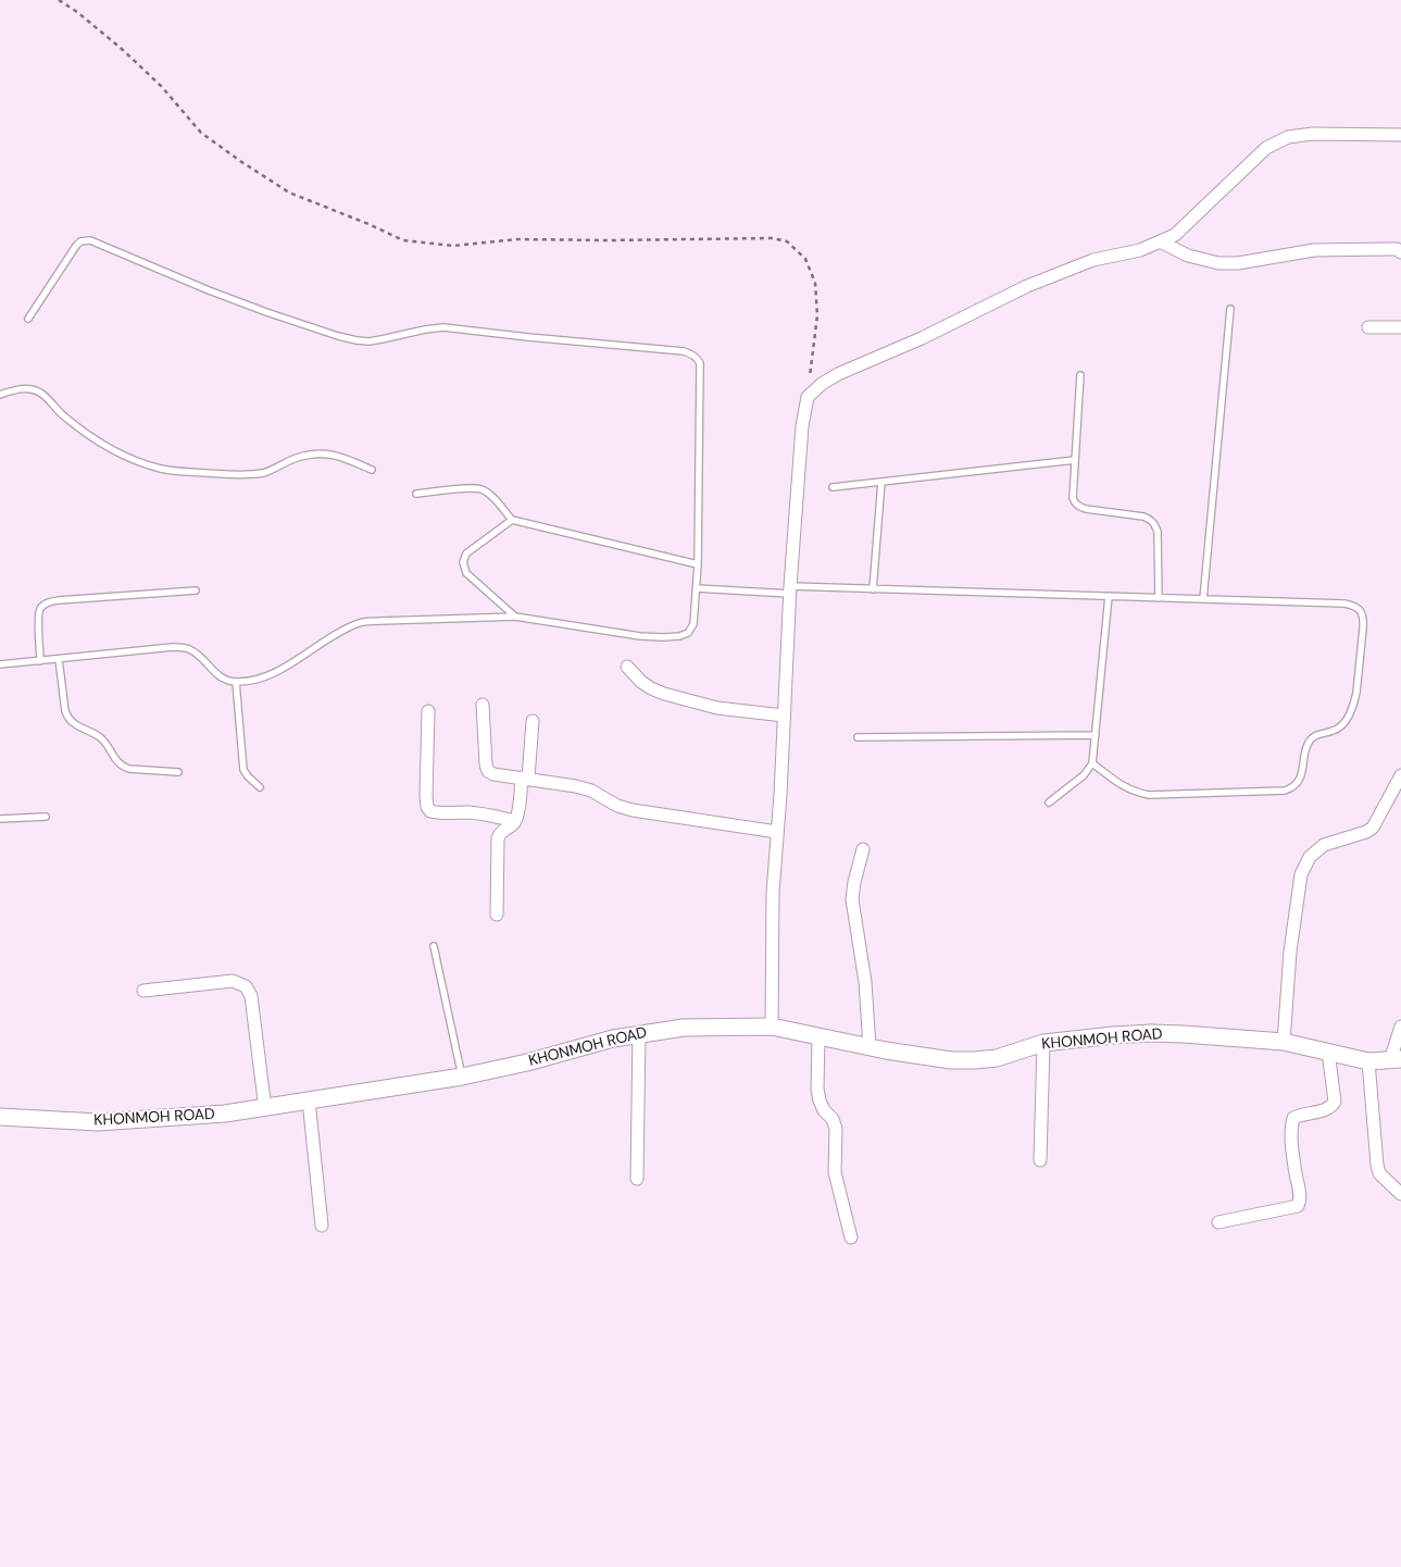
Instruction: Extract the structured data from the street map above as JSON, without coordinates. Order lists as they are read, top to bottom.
{
  "streets": {
    "main road": ["KHONMOH ROAD"]
  }
}
